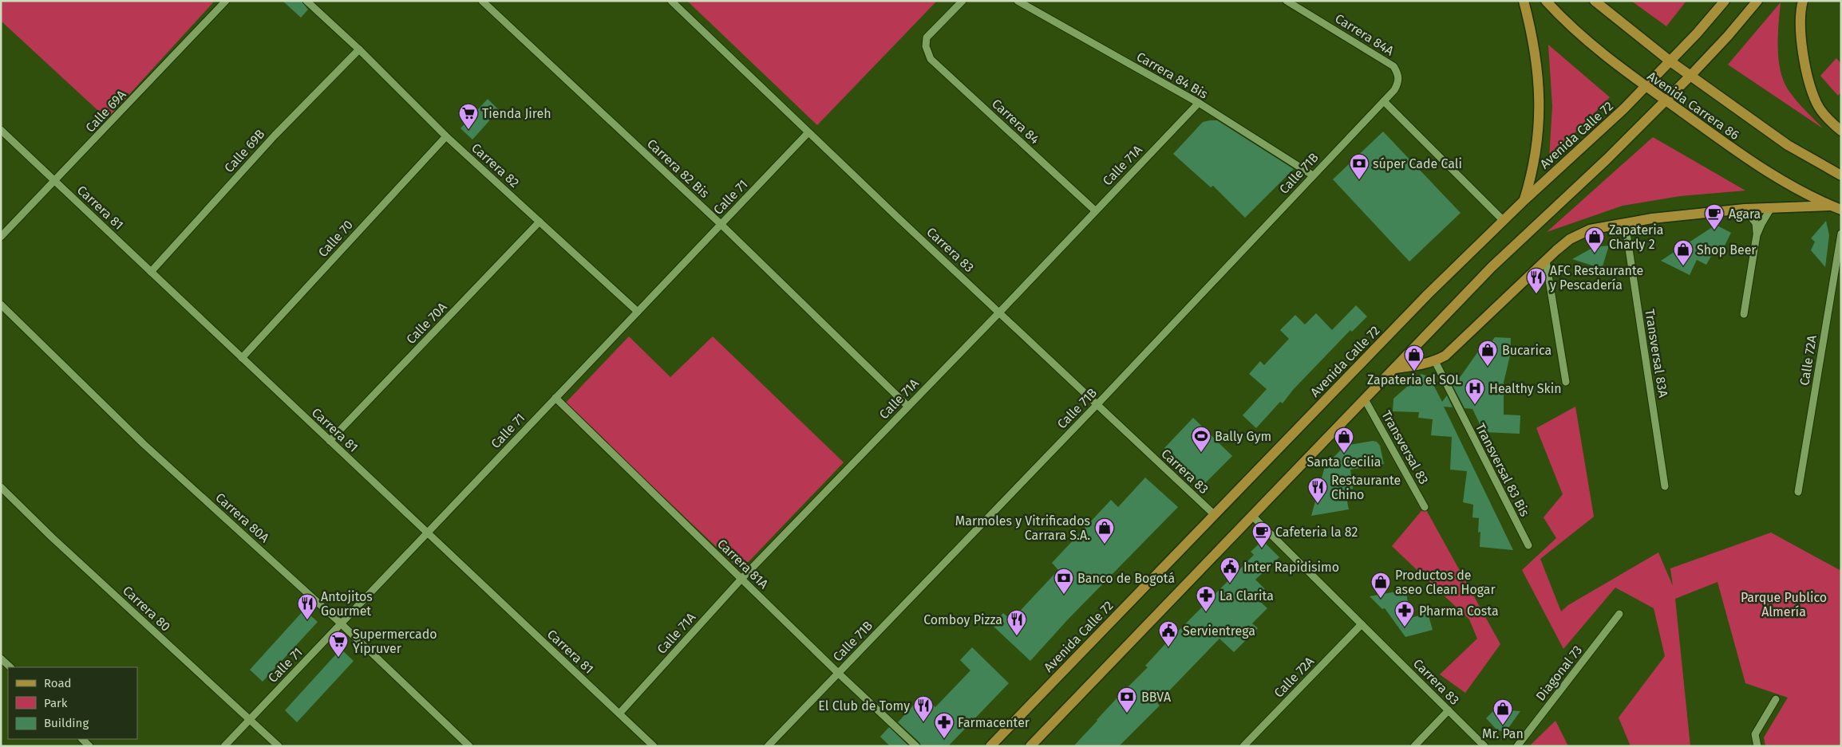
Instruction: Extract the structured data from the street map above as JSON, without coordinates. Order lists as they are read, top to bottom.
{
  "streets": {
    "main road": ["Avenida Carrera 86", "Avenida Calle 72"],
    "street": [
      "Carrera 84A",
      "Carrera 84 Bis",
      "Calle 69A",
      "Carrera 84",
      "Calle 69B",
      "Carrera 82",
      "Calle 71A",
      "Carrera 82 Bis",
      "Calle 71B",
      "Calle 71",
      "Carrera 81",
      "Calle 70",
      "Carrera 83",
      "Calle 70A",
      "Transversal 83A",
      "Calle 72A",
      "Transversal 83",
      "Transversal 83 Bis",
      "Carrera 80A",
      "Carrera 81A",
      "Carrera 80",
      "Diagonal 73"
    ]
  },
  "crossings": [
    ["Carrera 84A", "Calle 71B"],
    ["Carrera 84 Bis", "Calle 71A"],
    ["Carrera 84 Bis", "Calle 71B"],
    ["Avenida Carrera 86", "Avenida Calle 72"],
    ["Calle 69A", "Carrera 81"],
    ["Carrera 84", "Calle 71A"],
    ["Avenida Calle 72", "Carrera 83"],
    ["Calle 69B", "Carrera 82"],
    ["Calle 69B", "Carrera 81"],
    ["Carrera 82", "Calle 71"],
    ["Carrera 82", "Calle 70"],
    ["Carrera 82", "Calle 70A"],
    ["Calle 71A", "Carrera 82 Bis"],
    ["Calle 71A", "Carrera 81"],
    ["Calle 71A", "Carrera 83"],
    ["Calle 71A", "Carrera 81A"],
    ["Carrera 82 Bis", "Calle 71"],
    ["Calle 71B", "Carrera 83"],
    ["Calle 71B", "Carrera 81A"],
    ["Calle 71", "Carrera 81"],
    ["Calle 71", "Carrera 83"],
    ["Calle 71", "Carrera 80A"],
    ["Calle 71", "Carrera 81A"],
    ["Calle 71", "Carrera 80"],
    ["Carrera 81", "Calle 70"],
    ["Carrera 81", "Calle 70A"],
    ["Carrera 83", "Calle 72A"]
  ],
  "parks": ["Parque Publico Almería"],
  "places": {
    "supermarket": ["Tienda Jireh", "Supermercado Yipruver"],
    "bank": ["súper Cade Cali", "Banco de Bogotá", "BBVA"],
    "cafe": ["Agara", "Cafeteria la 82"],
    "shop": [
      "Zapateria Charly 2",
      "Shop Beer",
      "Bucarica",
      "Zapateria el SOL",
      "Santa Cecilia",
      "Marmoles y Vitrificados Carrara S.A.",
      "Productos de aseo Clean Hogar",
      "Mr. Pan"
    ],
    "restaurant": [
      "AFC Restaurante y Pescadería",
      "Restaurante Chino",
      "Antojitos Gourmet",
      "Comboy Pizza",
      "El Club de Tomy"
    ],
    "hospital": ["Healthy Skin"],
    "sports": ["Bally Gym"],
    "public building": ["Inter Rapidisimo", "Servientrega"],
    "pharmacy": ["La Clarita", "Pharma Costa", "Farmacenter"]
  },
  "legend": ["Road", "Park", "Building"]
}
